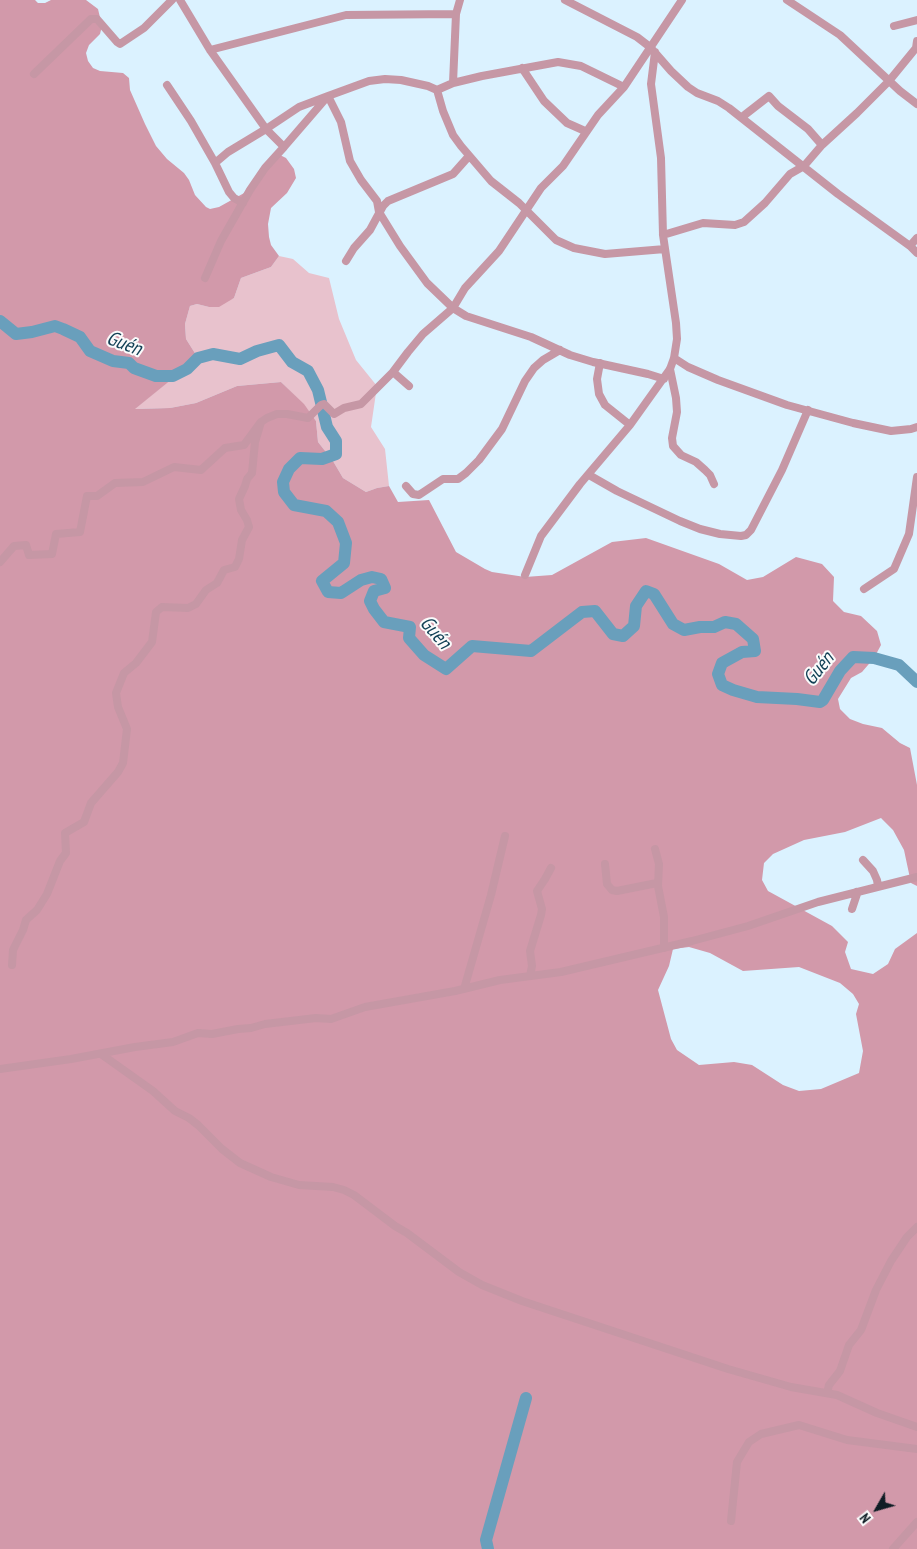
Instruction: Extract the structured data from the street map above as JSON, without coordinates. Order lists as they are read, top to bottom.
{
  "water": ["Guén"],
  "north": "bottom left"
}
